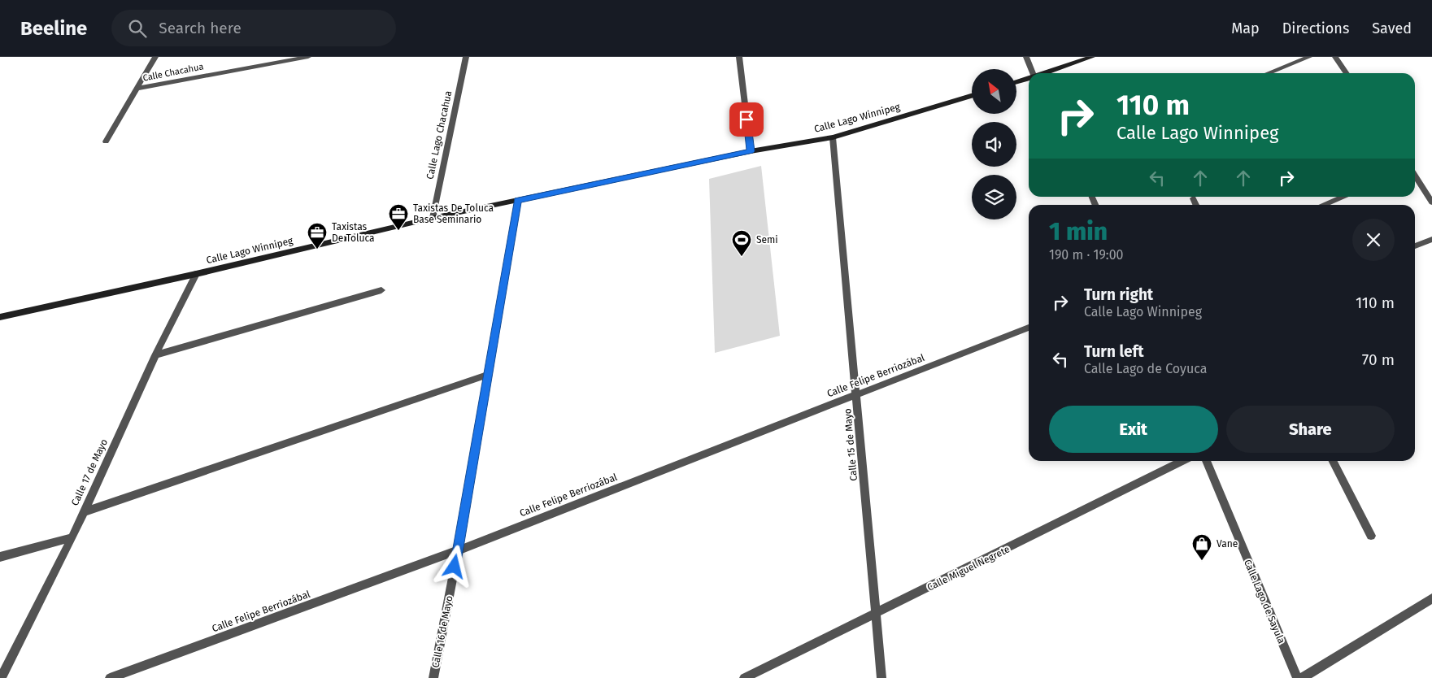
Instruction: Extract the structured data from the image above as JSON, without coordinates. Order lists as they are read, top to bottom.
{
  "streets": {
    "main road": ["Calle Lago Winnipeg"],
    "street": [
      "Calle Chacahua",
      "Calle Lago Chacahua",
      "Calle Felipe Berriozábal",
      "Calle 15 de Mayo",
      "Calle 17 de Mayo",
      "Calle Miguel Negrete",
      "Calle Lago de Sayula",
      "Calle 16 de Mayo"
    ]
  },
  "crossings": [
    ["Calle Lago Winnipeg", "Calle Lago Chacahua"],
    ["Calle Lago Winnipeg", "Calle 15 de Mayo"],
    ["Calle Lago Winnipeg", "Calle 17 de Mayo"],
    ["Calle Lago Winnipeg", "Calle 16 de Mayo"],
    ["Calle Felipe Berriozábal", "Calle 15 de Mayo"],
    ["Calle Felipe Berriozábal", "Calle 16 de Mayo"],
    ["Calle 15 de Mayo", "Calle Miguel Negrete"]
  ],
  "places": {
    "office": ["Taxistas De Toluca Base Seminario", "Taxistas De Toluca"],
    "sports": ["Semi"],
    "shop": ["Vane"]
  },
  "north": "top left",
  "page": {
    "header": "Beeline",
    "search": "Search here",
    "nav": ["Map", "Directions", "Saved"],
    "turn": ["110 m", "Calle Lago Winnipeg"],
    "heading": ["1 min", "190 m · 19:00"],
    "list": [
      {
        "name": "Turn right",
        "note": "Calle Lago Winnipeg",
        "value": "110 m"
      },
      {
        "name": "Turn left",
        "note": "Calle Lago de Coyuca",
        "value": "70 m"
      }
    ],
    "buttons": ["Exit", "Share"]
  }
}
